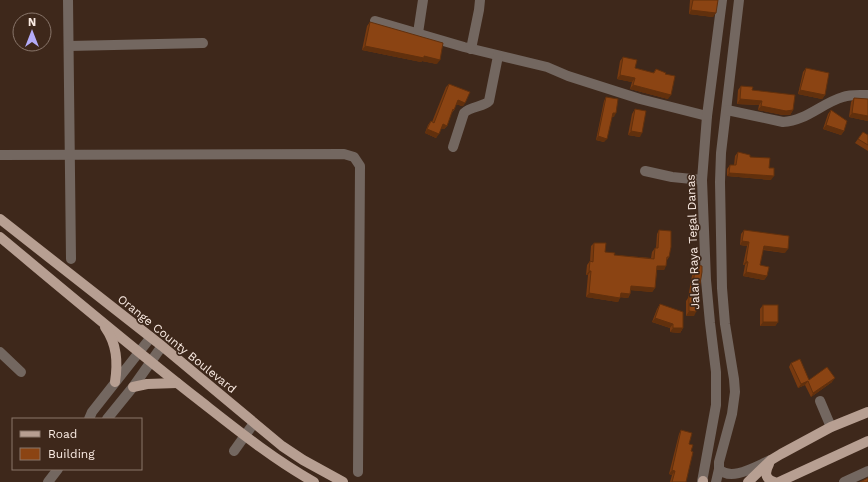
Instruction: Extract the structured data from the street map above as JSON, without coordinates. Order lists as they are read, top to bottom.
{
  "streets": {
    "main road": ["Orange County Boulevard"],
    "street": ["Jalan Raya Tegal Danas"]
  },
  "legend": ["Road", "Building"],
  "north": "top"
}
